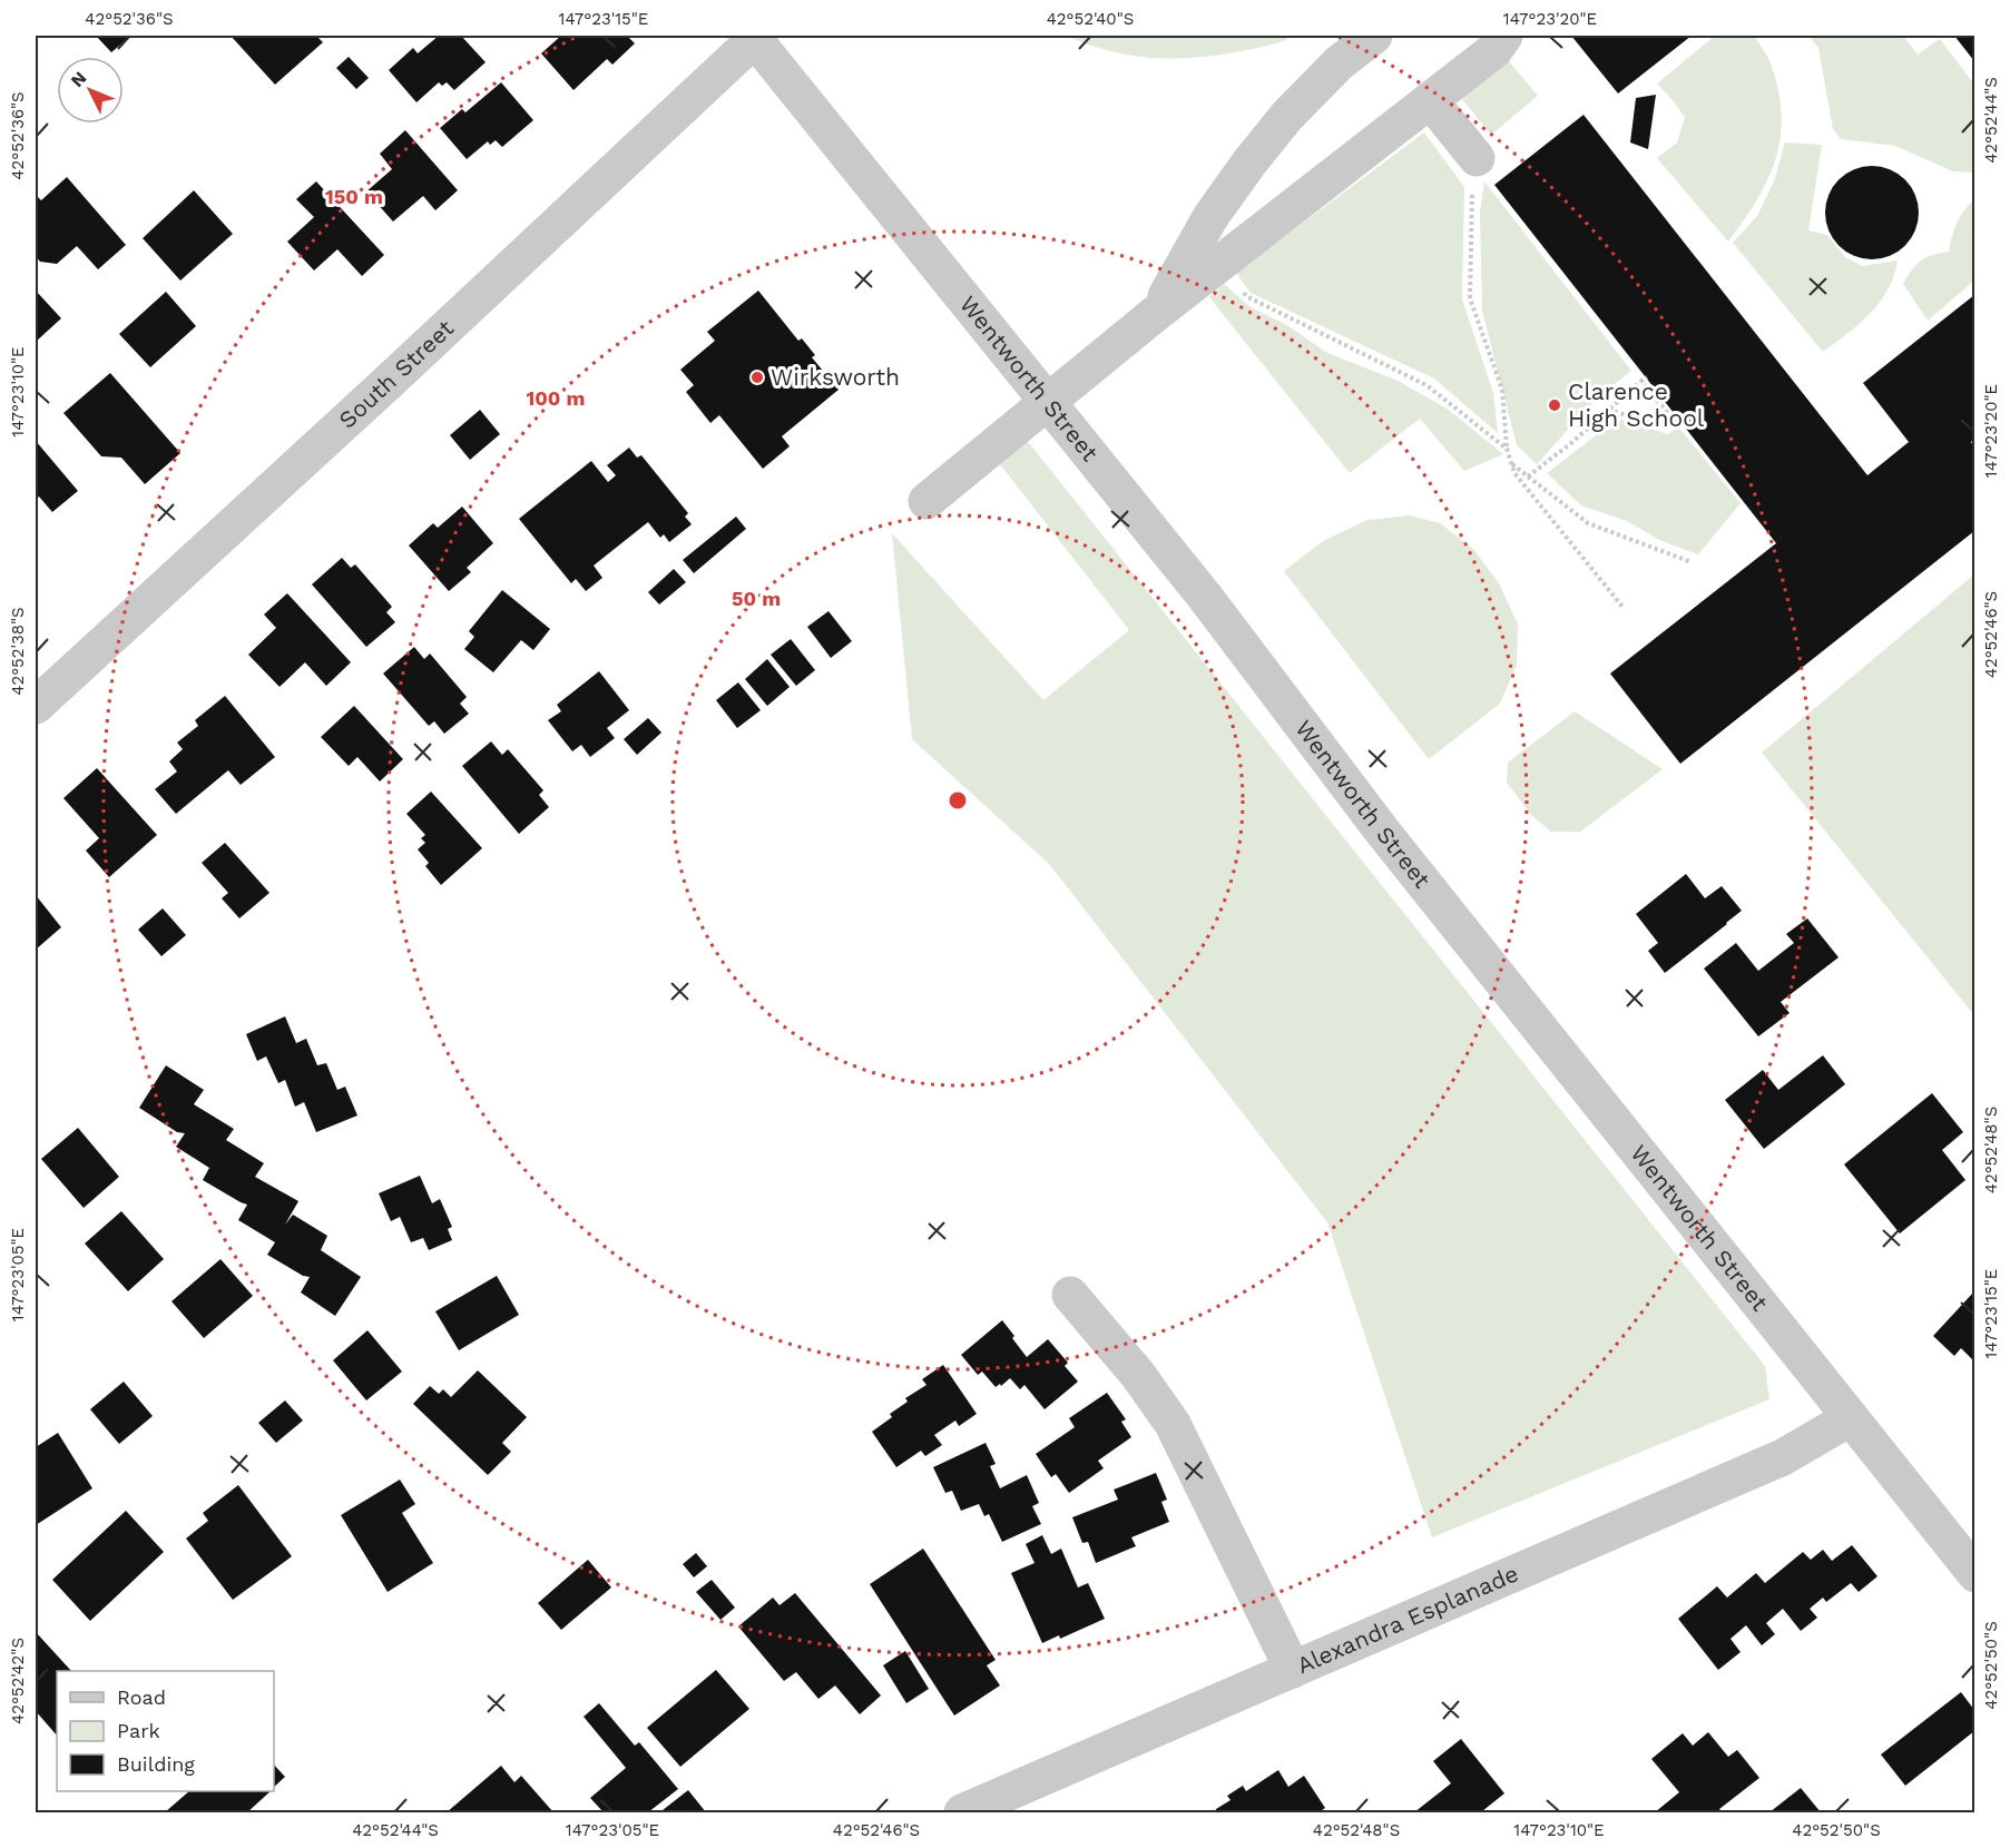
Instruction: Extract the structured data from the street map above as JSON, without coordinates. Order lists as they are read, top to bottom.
{
  "streets": {
    "street": ["South Street", "Wentworth Street", "Alexandra Esplanade"]
  },
  "crossings": [
    ["South Street", "Wentworth Street"],
    ["Wentworth Street", "Alexandra Esplanade"]
  ],
  "places": ["Wirksworth", "Clarence High School"],
  "legend": ["Road", "Park", "Building"],
  "north": "top left",
  "coordinates": [
    "42°52'36\"S",
    "147°23'15\"E",
    "42°52'40\"S",
    "147°23'20\"E",
    "42°52'44\"S",
    "147°23'10\"E",
    "42°52'46\"S",
    "42°52'38\"S",
    "42°52'48\"S",
    "147°23'05\"E",
    "42°52'50\"S",
    "42°52'42\"S"
  ],
  "rings": ["150 m", "100 m", "50 m"]
}
